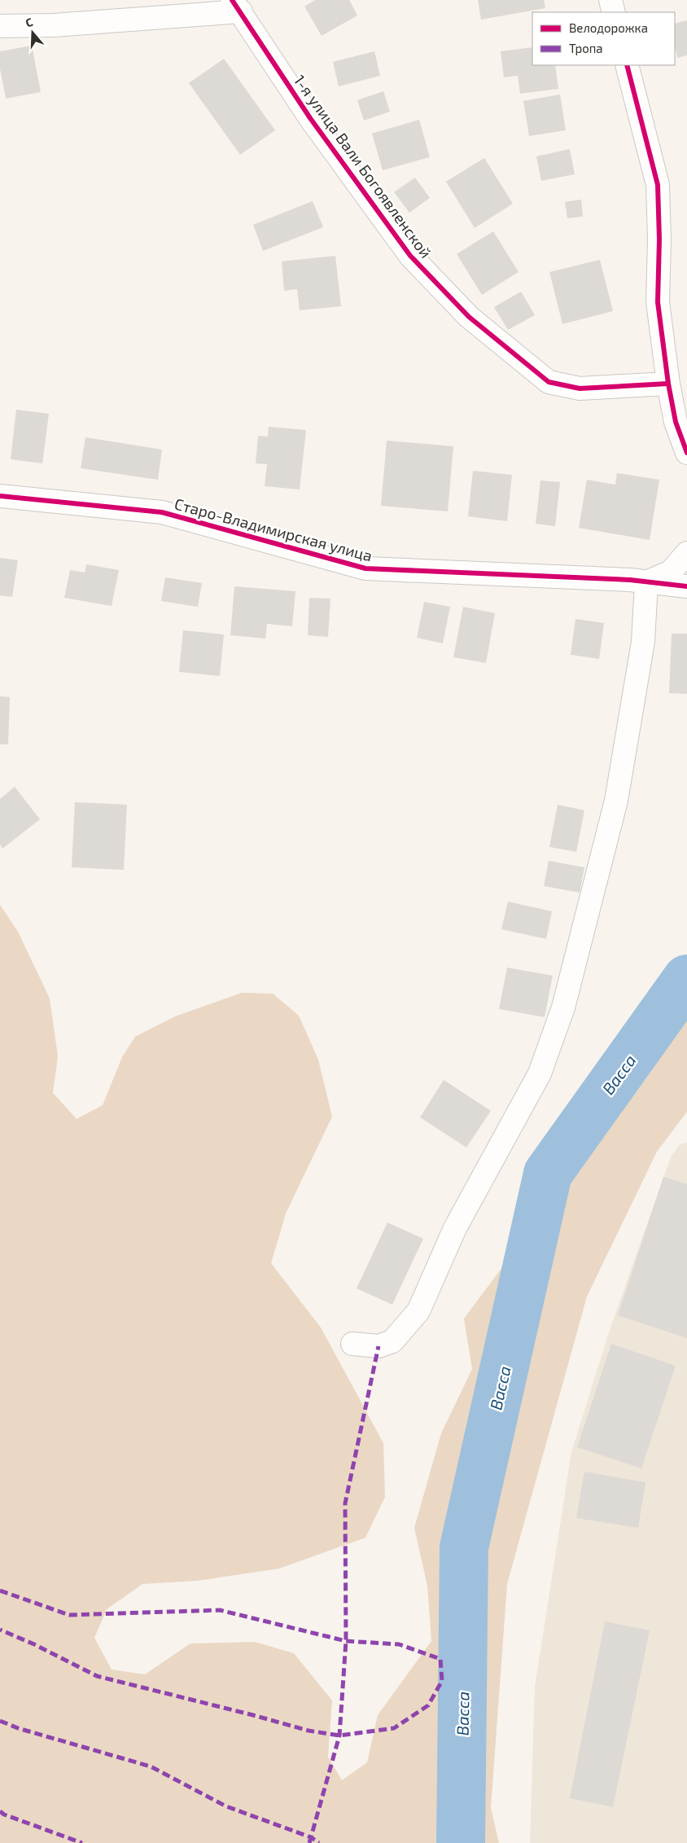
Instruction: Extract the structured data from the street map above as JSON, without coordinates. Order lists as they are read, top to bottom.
{
  "streets": {
    "street": ["1-я улица Вали Богоявленской", "Старо-Владимирская улица"]
  },
  "water": ["Васса"],
  "legend": ["Велодорожка", "Тропа"],
  "north": "top"
}
